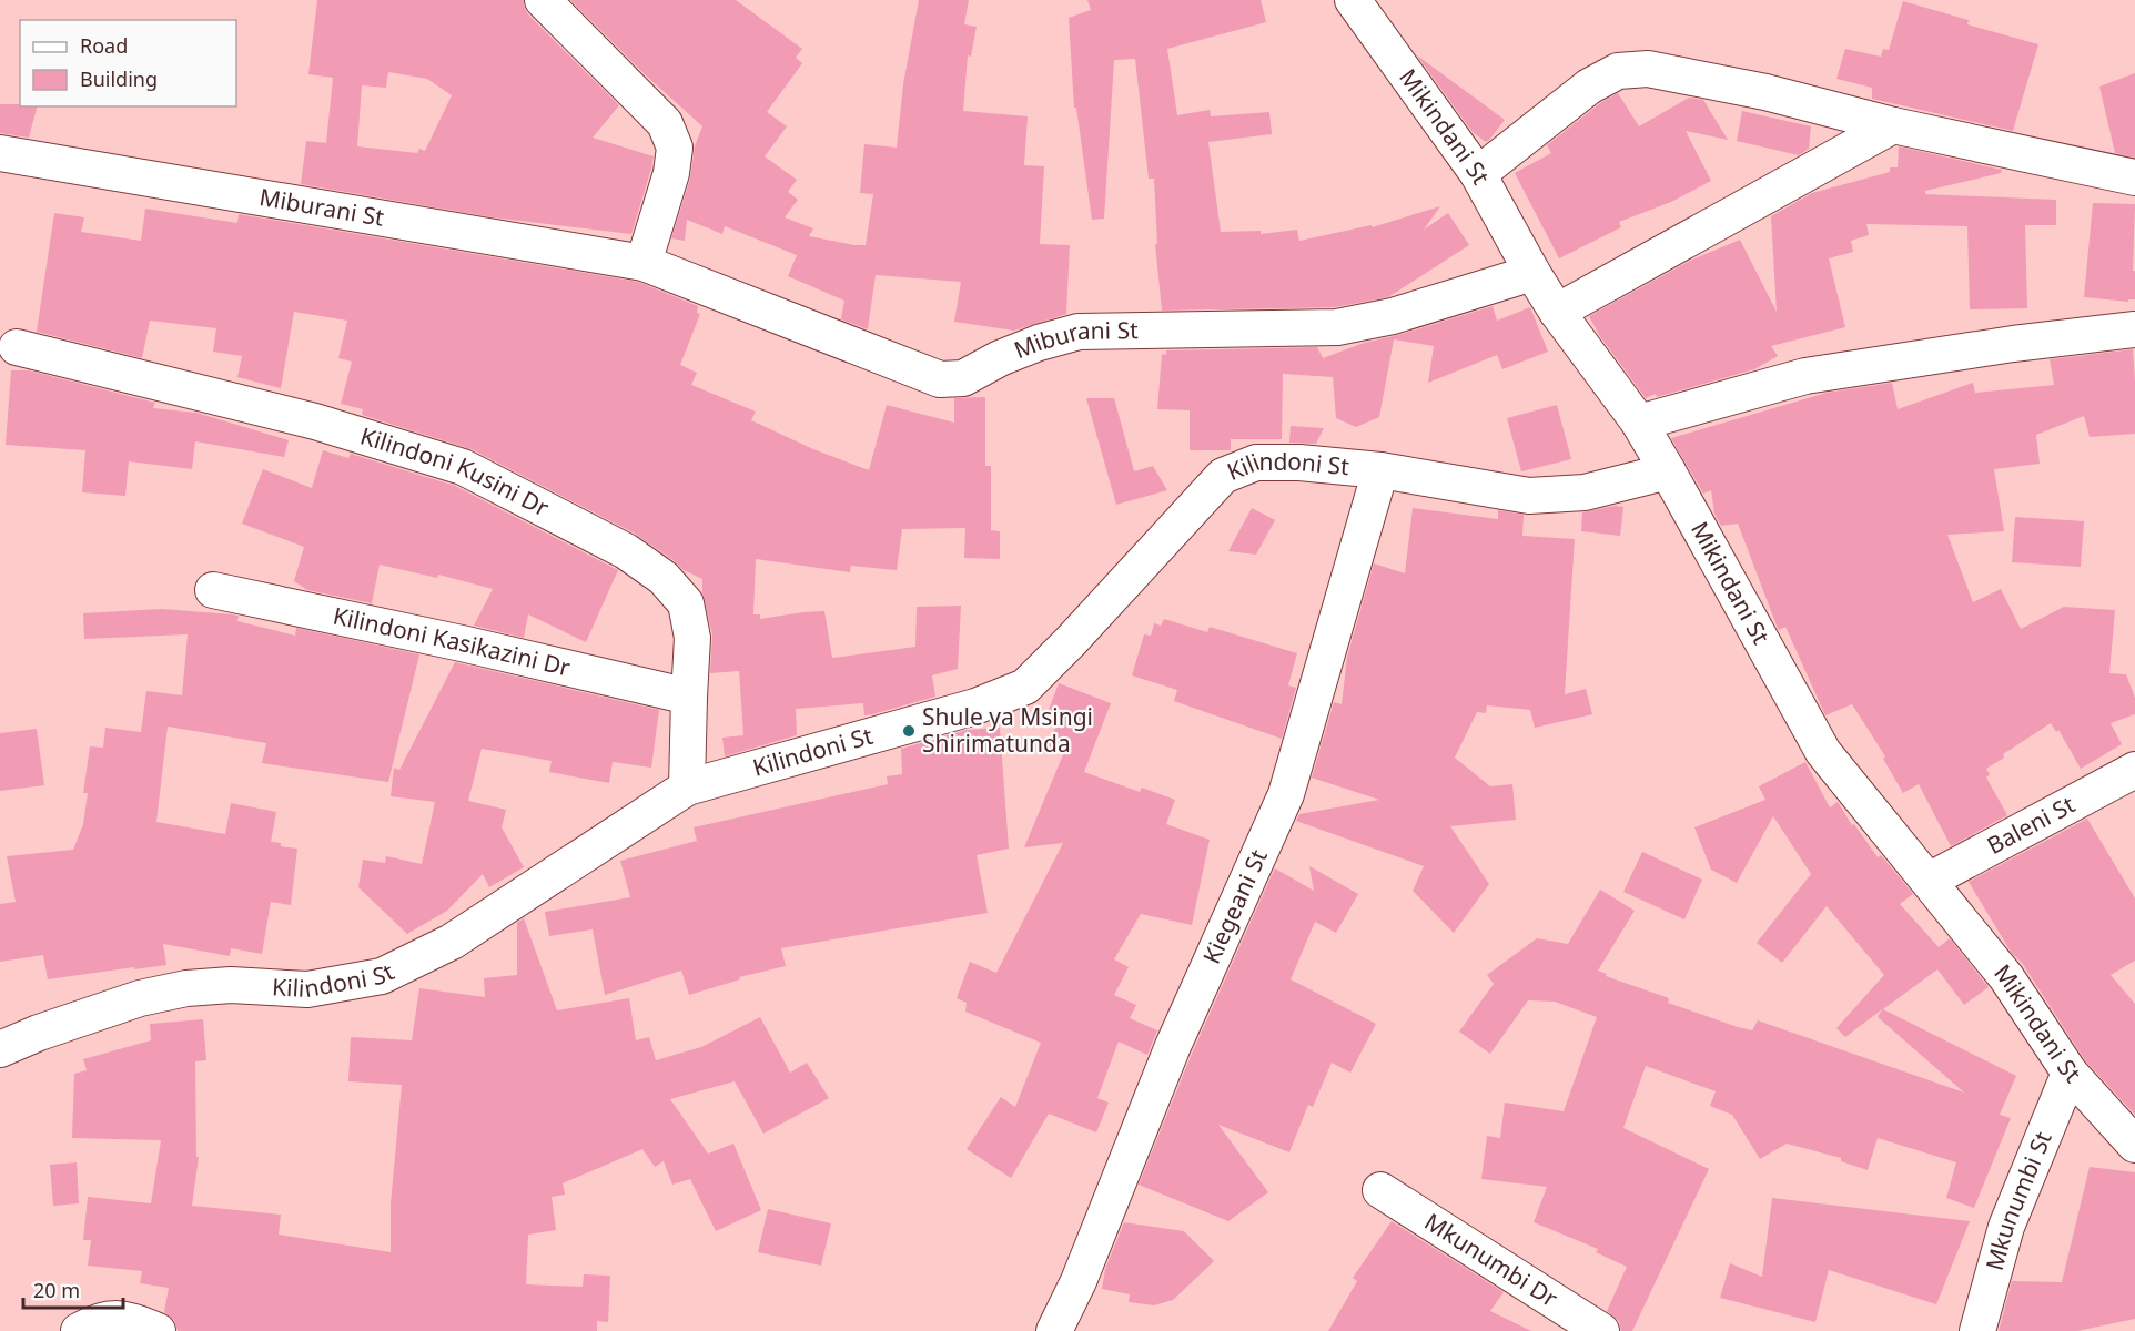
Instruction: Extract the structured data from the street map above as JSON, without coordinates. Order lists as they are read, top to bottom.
{
  "streets": {
    "street": [
      "Mikindani St",
      "Miburani St",
      "Kilindoni Kusini Dr",
      "Kilindoni St",
      "Kilindoni Kasikazini Dr",
      "Baleni St",
      "Kiegeani St",
      "Mkunumbi St",
      "Mkunumbi Dr"
    ]
  },
  "crossings": [
    ["Mikindani St", "Miburani St"],
    ["Mikindani St", "Kilindoni St"],
    ["Mikindani St", "Baleni St"],
    ["Mikindani St", "Mkunumbi St"],
    ["Kilindoni Kusini Dr", "Kilindoni St"],
    ["Kilindoni Kusini Dr", "Kilindoni Kasikazini Dr"],
    ["Kilindoni St", "Kiegeani St"]
  ],
  "places": ["Shule ya Msingi Shirimatunda"],
  "legend": ["Road", "Building"],
  "scale_bar": "20 m"
}
